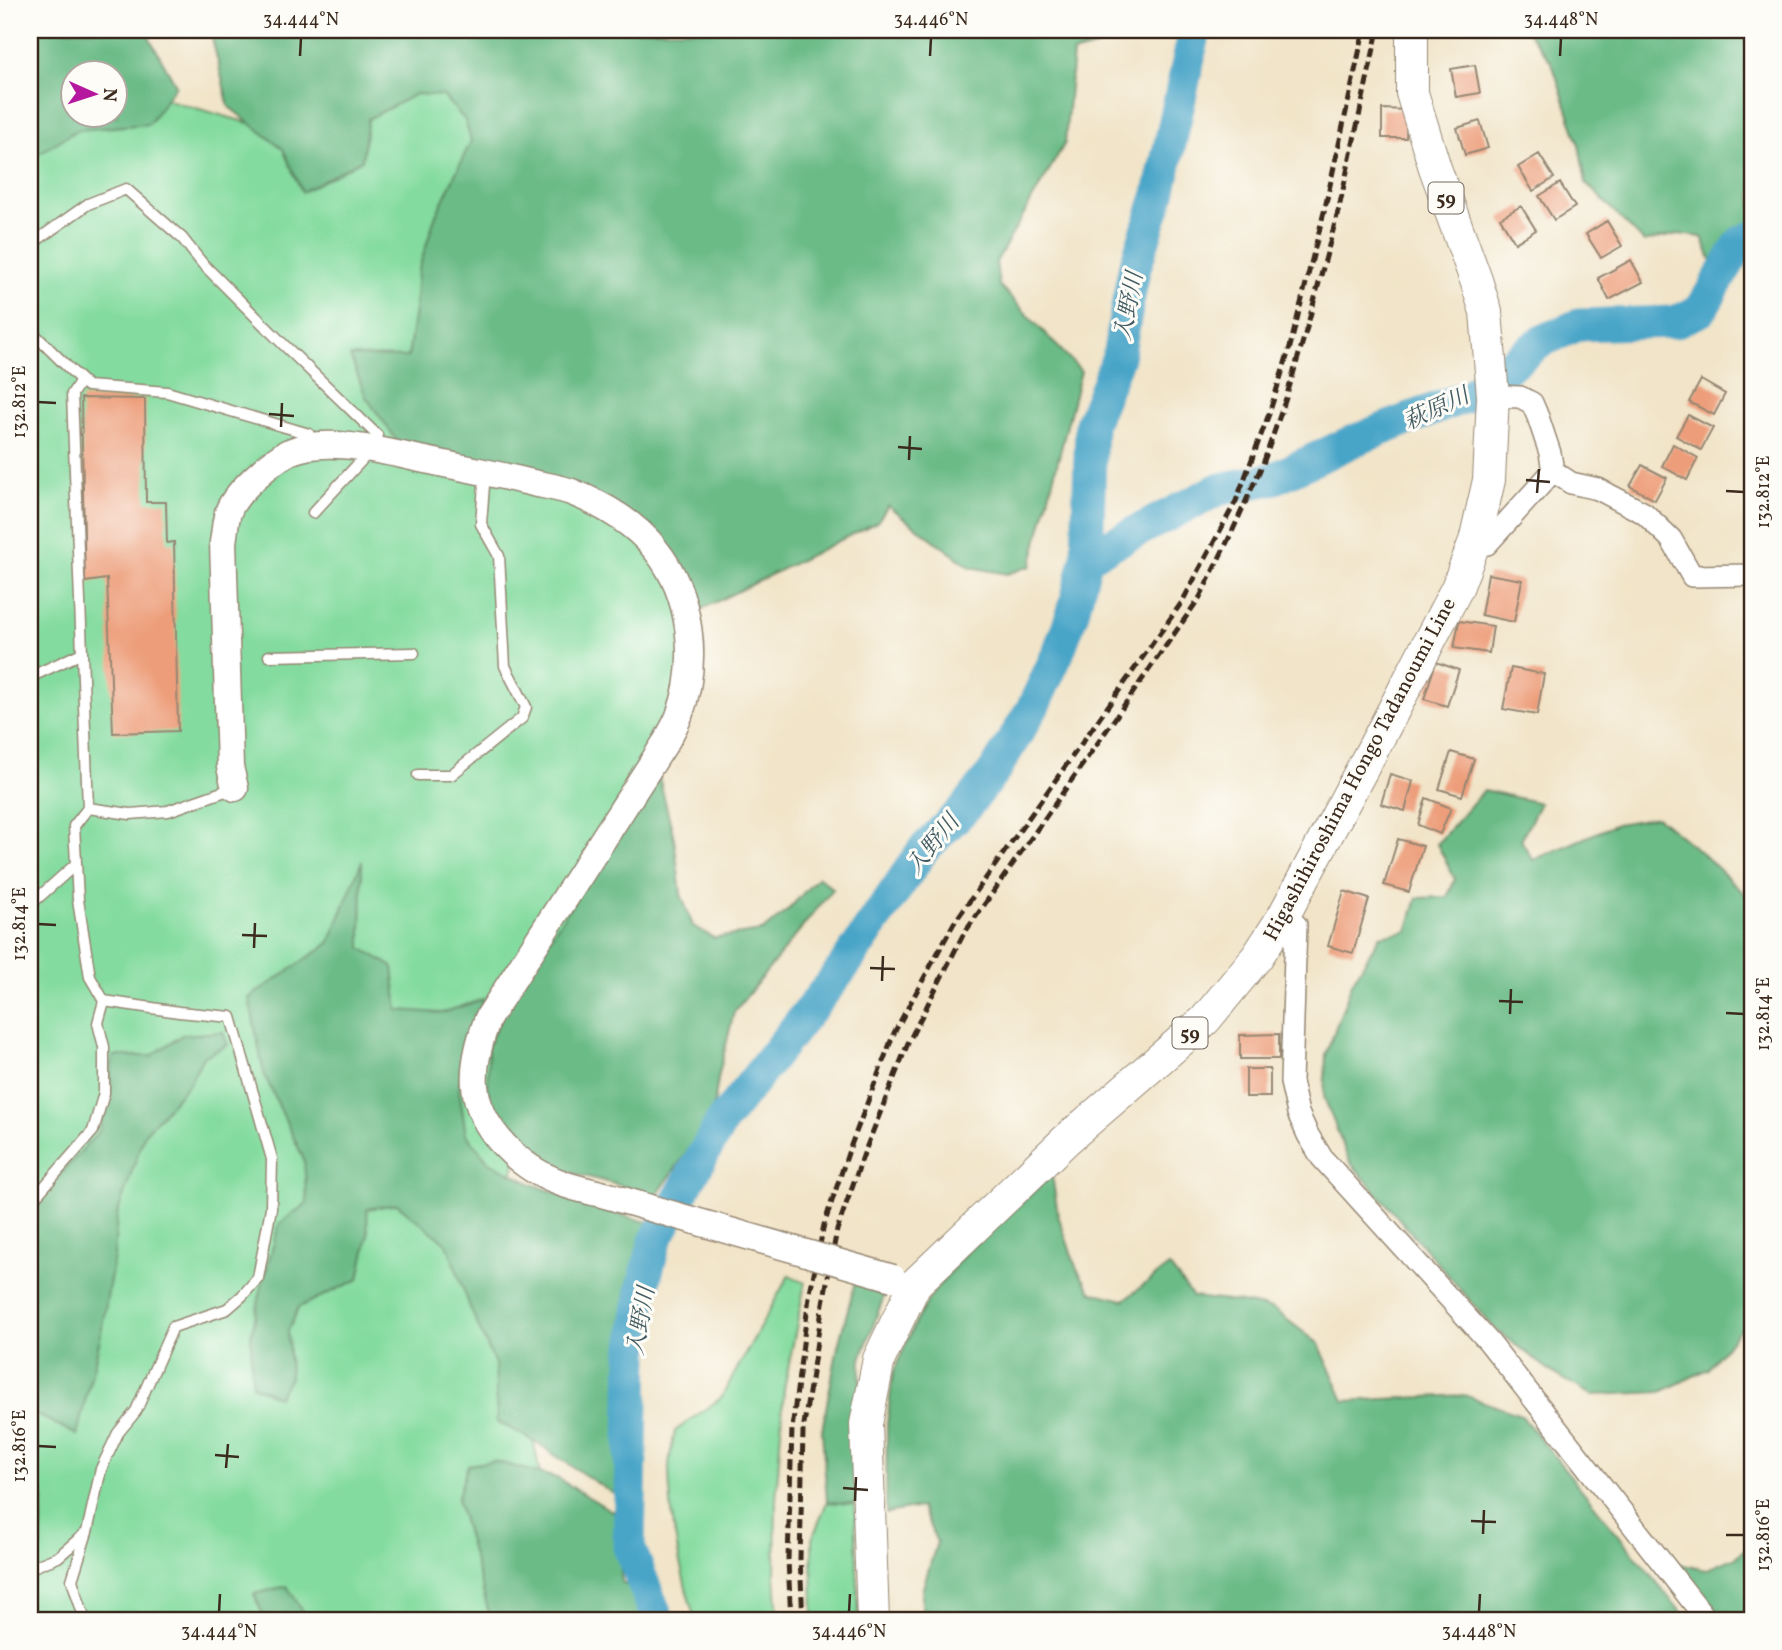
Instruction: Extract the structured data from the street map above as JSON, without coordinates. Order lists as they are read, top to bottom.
{
  "streets": {
    "main road": ["59", "Higashihiroshima Hongo Tadanoumi Line"]
  },
  "water": ["入野川", "萩原川"],
  "north": "right",
  "coordinates": [
    "34.444°N",
    "34.446°N",
    "34.448°N",
    "132.812°E",
    "132.814°E",
    "132.816°E"
  ]
}
